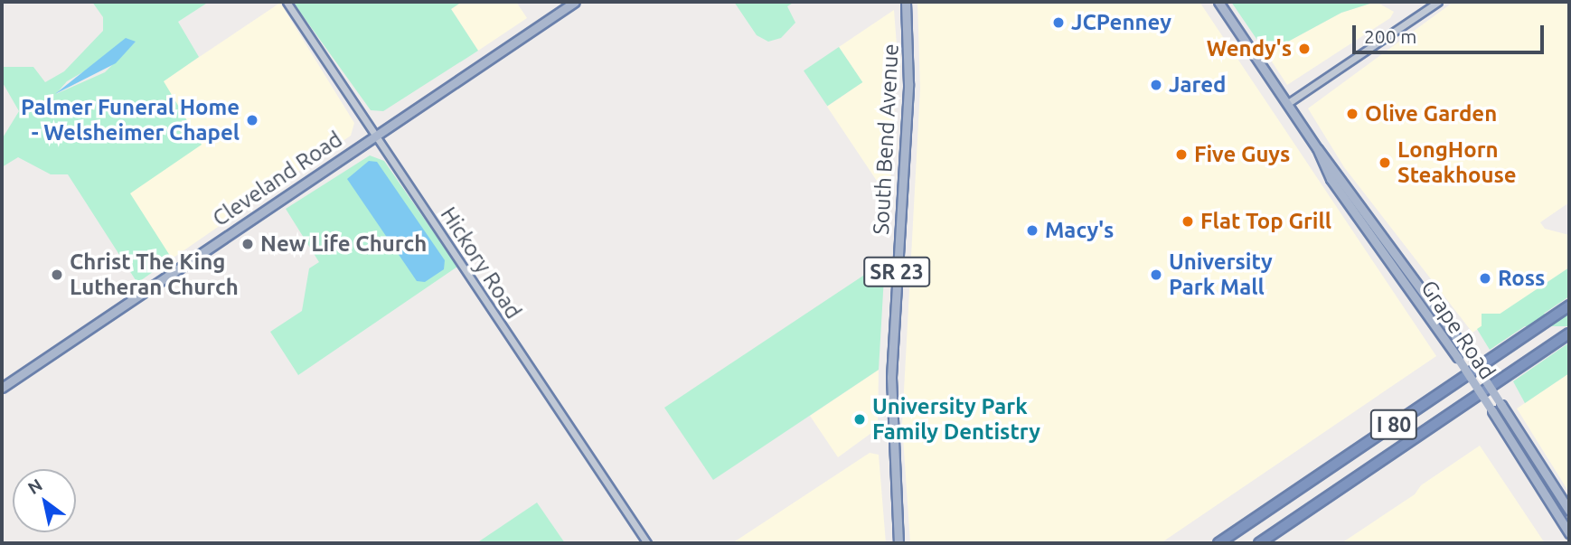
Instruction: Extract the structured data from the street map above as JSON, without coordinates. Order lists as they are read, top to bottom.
{
  "streets": {
    "highway": ["I 80"],
    "main road": [
      "South Bend Avenue",
      "Cleveland Road",
      "SR 23",
      "Grape Road"
    ],
    "street": ["Hickory Road"]
  },
  "crossings": [
    ["Cleveland Road", "Hickory Road"]
  ],
  "places": [
    "JCPenney",
    "Wendy's",
    "Jared",
    "Olive Garden",
    "Palmer Funeral Home - Welsheimer Chapel",
    "Five Guys",
    "LongHorn Steakhouse",
    "Flat Top Grill",
    "Macy's",
    "New Life Church",
    "Christ The King Lutheran Church",
    "University Park Mall",
    "Ross",
    "University Park Family Dentistry"
  ],
  "scale_bar": "200 m",
  "north": "top left"
}
